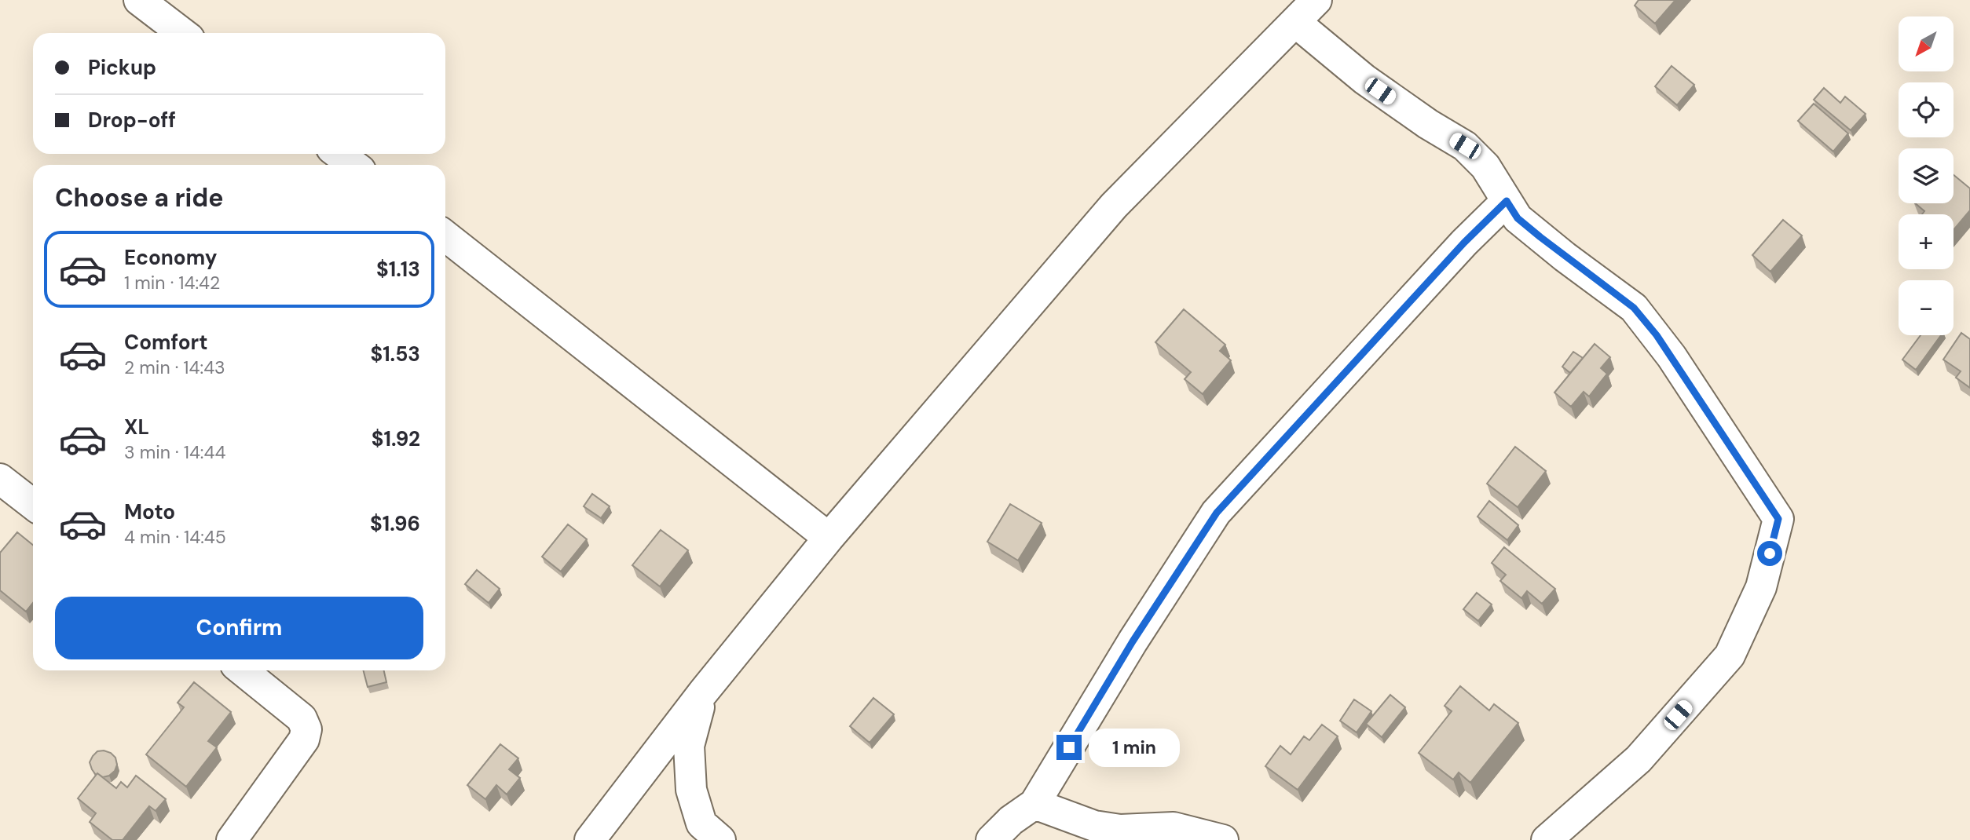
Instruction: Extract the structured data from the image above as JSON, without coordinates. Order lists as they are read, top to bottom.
{
  "north": "bottom left",
  "page": {
    "map_buttons": ["+", "−"],
    "banner": ["Pickup", "Drop-off"],
    "heading": "Choose a ride",
    "list": [
      {
        "name": "Economy",
        "note": "1 min · 14:42",
        "value": "$1.13"
      },
      {
        "name": "Comfort",
        "note": "2 min · 14:43",
        "value": "$1.53"
      },
      {
        "name": "XL",
        "note": "3 min · 14:44",
        "value": "$1.92"
      },
      {
        "name": "Moto",
        "note": "4 min · 14:45",
        "value": "$1.96"
      }
    ],
    "buttons": "Confirm",
    "bubble": "1 min"
  }
}
